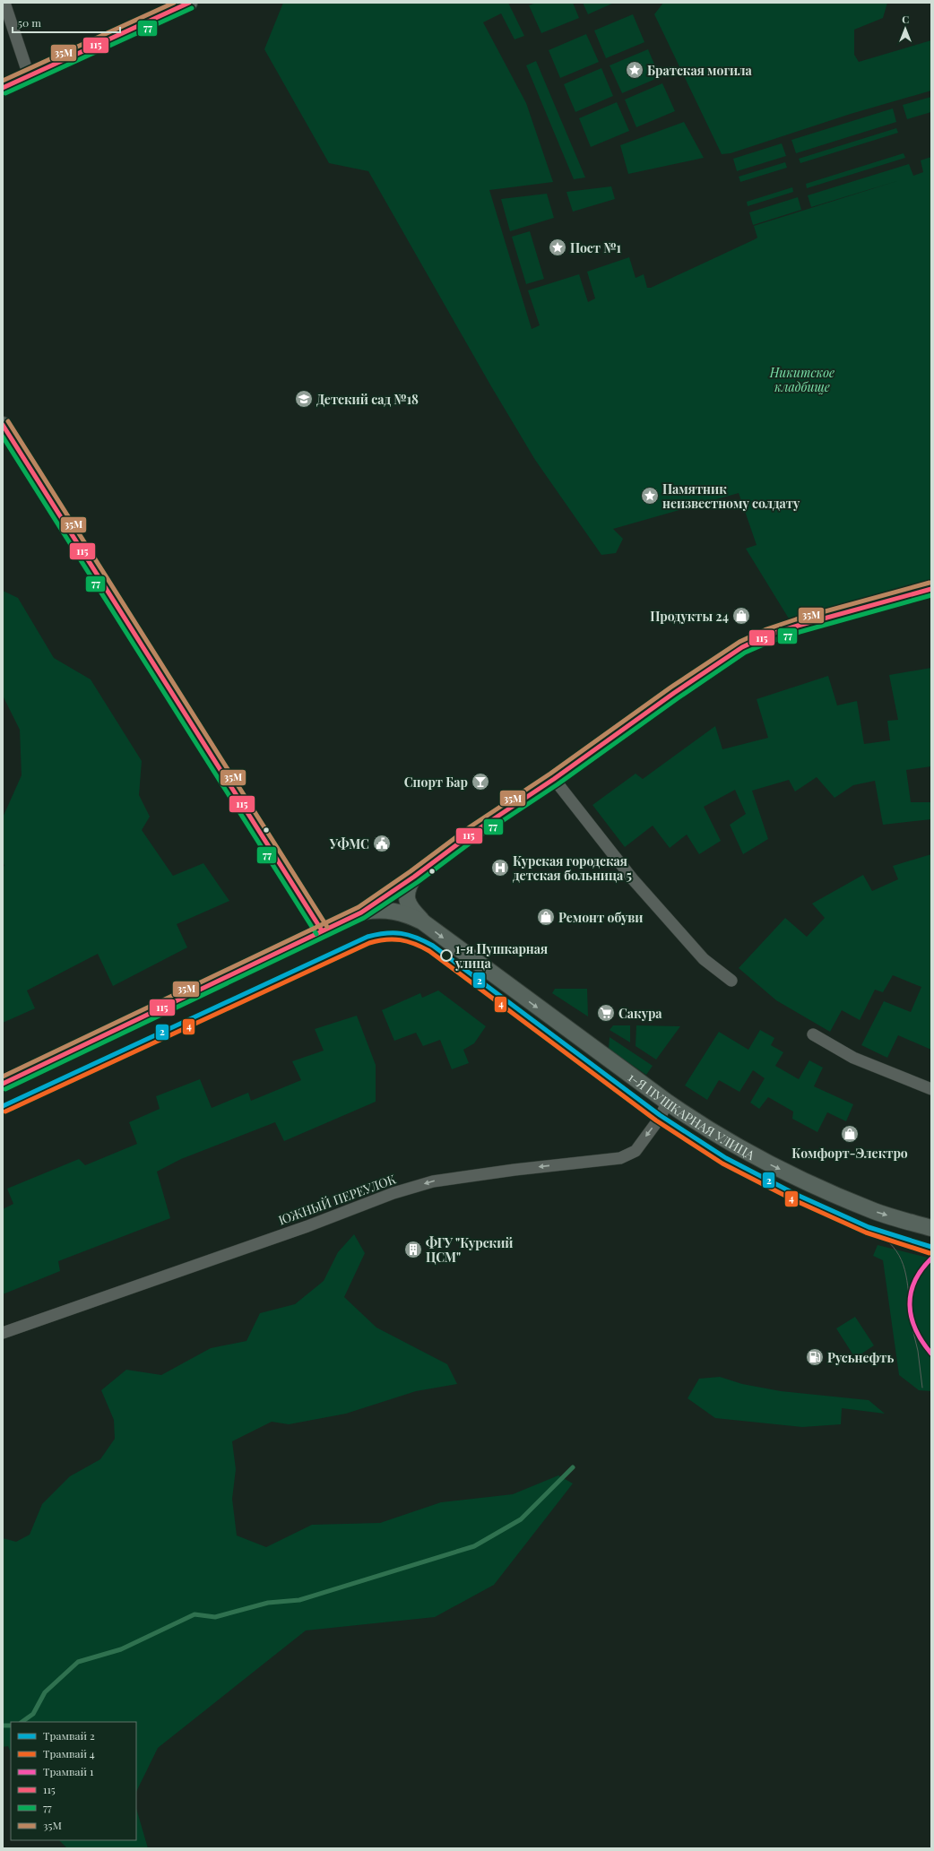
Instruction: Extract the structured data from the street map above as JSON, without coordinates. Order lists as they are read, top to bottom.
{
  "streets": {
    "main road": ["1-Я ПУШКАРНАЯ УЛИЦА"],
    "street": ["ЮЖНЫЙ ПЕРЕУЛОК"]
  },
  "crossings": [
    ["1-Я ПУШКАРНАЯ УЛИЦА", "ЮЖНЫЙ ПЕРЕУЛОК"]
  ],
  "one_way": ["1-Я ПУШКАРНАЯ УЛИЦА", "ЮЖНЫЙ ПЕРЕУЛОК"],
  "parks": ["Никитское кладбище"],
  "places": {
    "place": ["Братская могила", "Пост №1", "Памятник неизвестному солдату"],
    "school or university": ["Детский сад №18"],
    "shop": ["Продукты 24", "Ремонт обуви", "Комфорт-Электро"],
    "bar": ["Спорт Бар"],
    "public building": ["УФМС"],
    "hospital": ["Курская городская детская больница 5"],
    "other": ["1-я Пушкарная улица"],
    "supermarket": ["Сакура"],
    "building": ["ФГУ \"Курский ЦСМ\""],
    "fuel station": ["Русьнефть"]
  },
  "lines": [
    "transit line 115",
    "transit line 35М",
    "transit line 77",
    "tram line 2",
    "tram line 4",
    "tram line 1"
  ],
  "legend": [
    "Трамвай 2",
    "Трамвай 4",
    "Трамвай 1",
    "115",
    "77",
    "35М"
  ],
  "scale_bar": "50 m",
  "north": "top"
}
